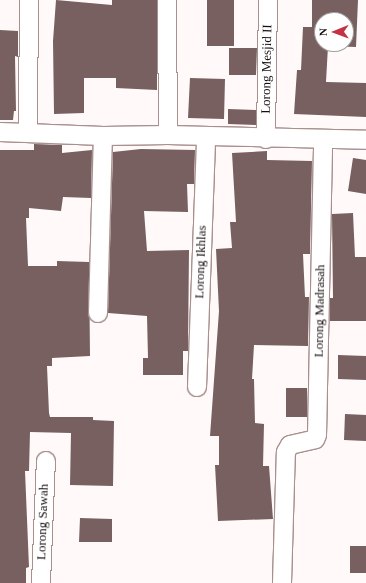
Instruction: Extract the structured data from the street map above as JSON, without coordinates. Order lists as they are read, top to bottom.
{
  "streets": {
    "street": [
      "Lorong Mesjid II",
      "Lorong Ikhlas",
      "Lorong Madrasah",
      "Lorong Sawah"
    ]
  },
  "north": "left"
}
